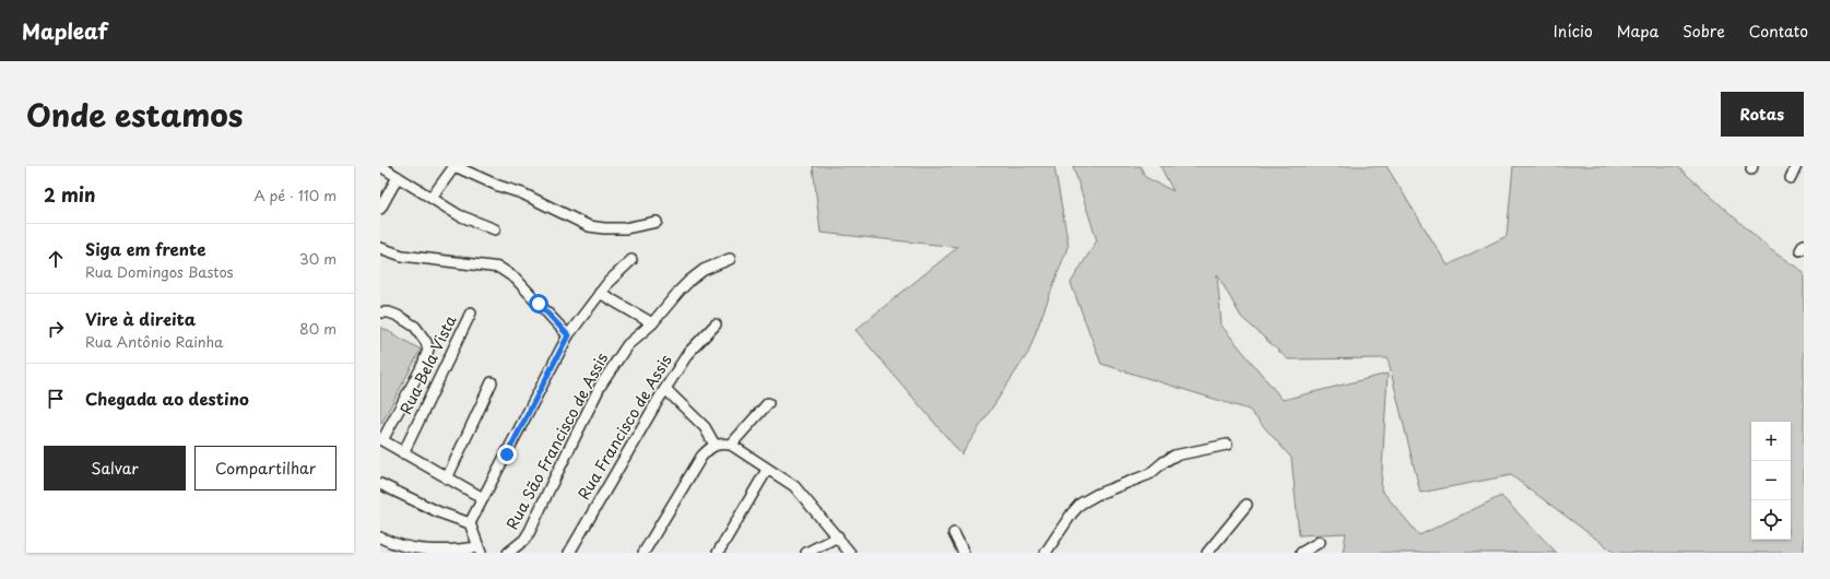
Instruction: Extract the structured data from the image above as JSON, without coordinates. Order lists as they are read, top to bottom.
{
  "streets": {
    "street": ["Rua Bela Vista", "Rua Francisco de Assis", "Rua São Francisco de Assis"]
  },
  "page": {
    "header": "Mapleaf",
    "nav": [
      "Início",
      "Mapa",
      "Sobre",
      "Contato"
    ],
    "title": "Onde estamos",
    "buttons": [
      "Rotas",
      ["Salvar", "Compartilhar"]
    ],
    "heading": ["2 min", "A pé · 110 m"],
    "list": [
      ["Siga em frente", "Rua Domingos Bastos", "30 m"],
      ["Vire à direita", "Rua Antônio Rainha", "80 m"],
      "Chegada ao destino"
    ],
    "map_buttons": ["+", "−"]
  }
}
